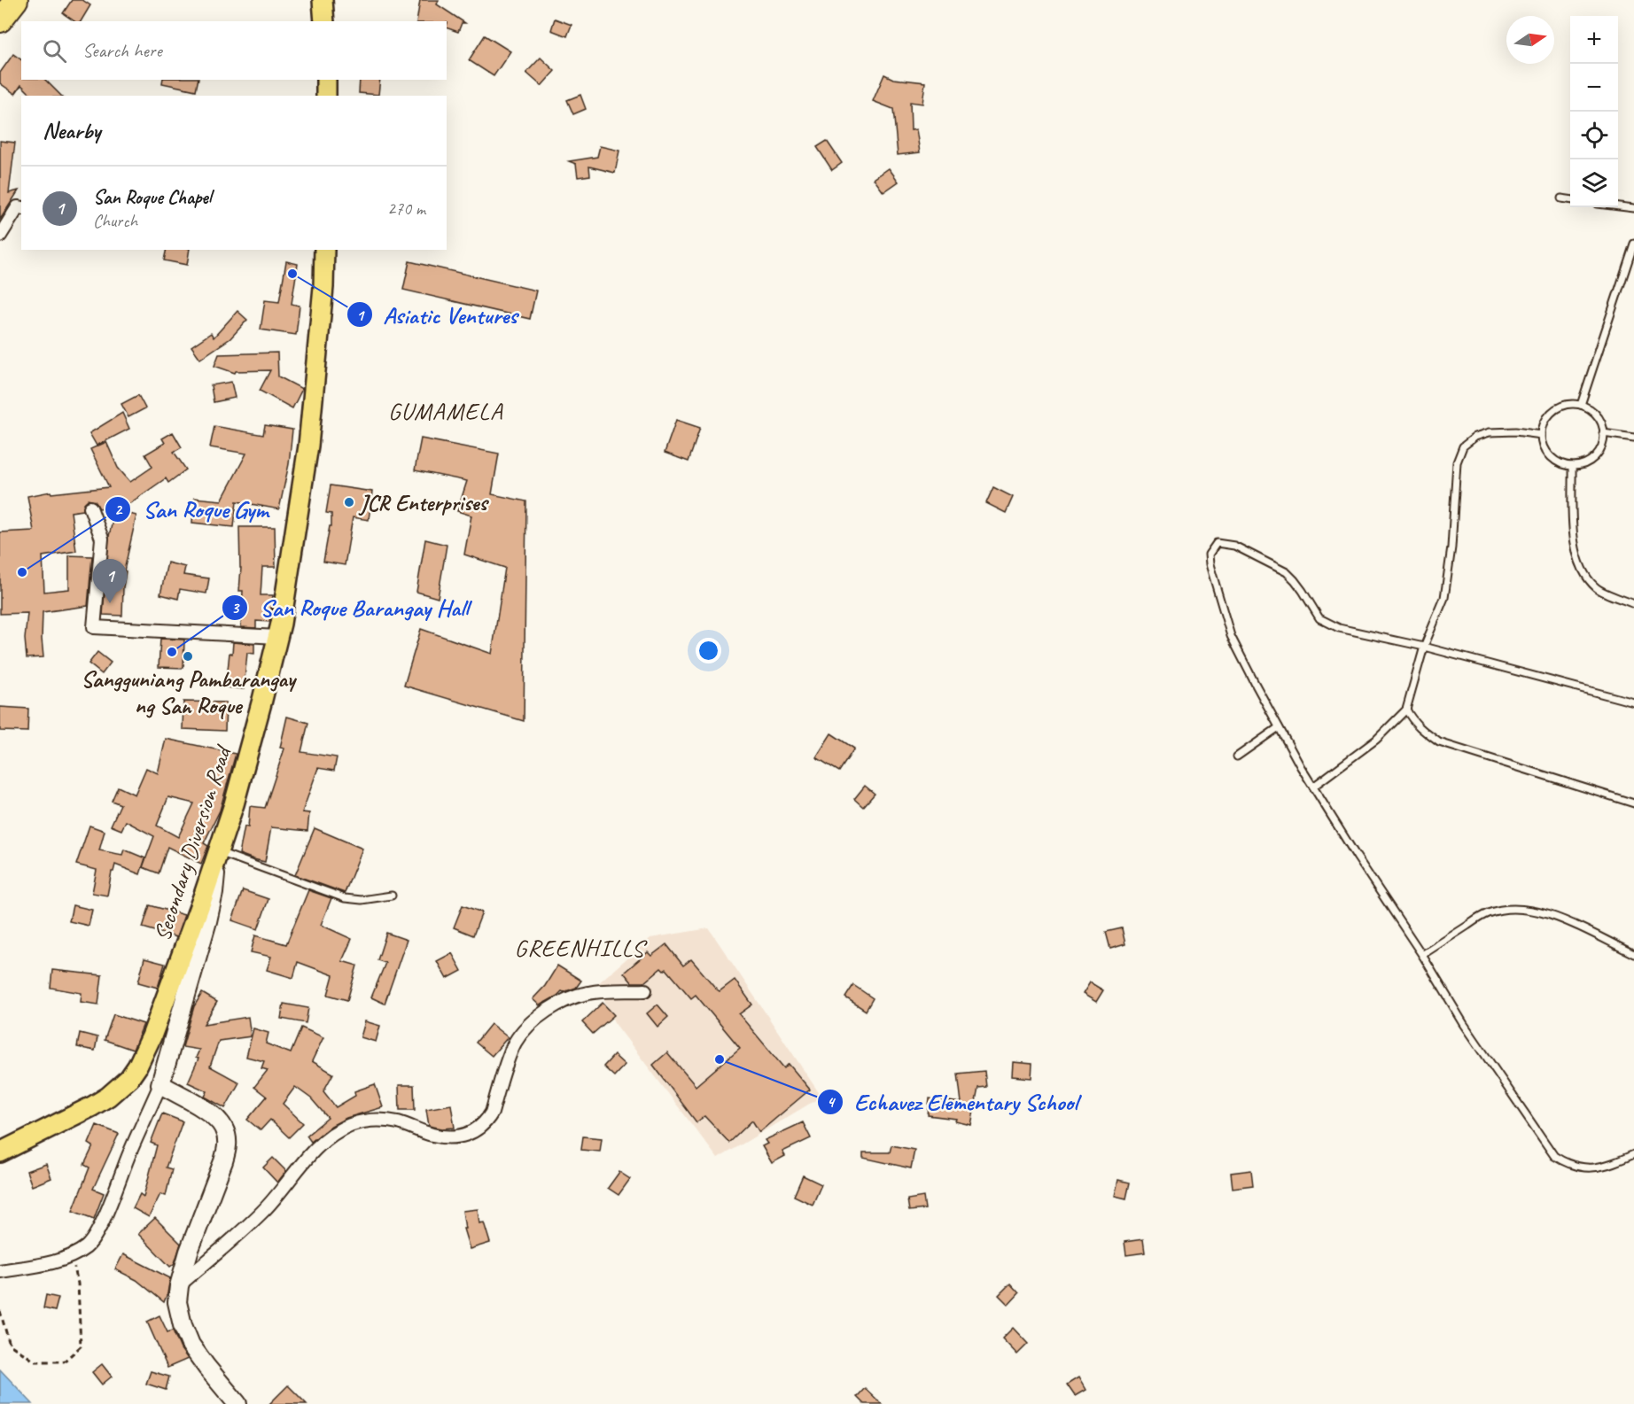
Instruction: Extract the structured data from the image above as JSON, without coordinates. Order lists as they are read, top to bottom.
{
  "streets": {
    "main road": ["Secondary Diversion Road"]
  },
  "districts": ["GUMAMELA", "GREENHILLS"],
  "places": [
    "Asiatic Ventures",
    "JCR Enterprises",
    "San Roque Gym",
    "San Roque Barangay Hall",
    "Sangguniang Pambarangay ng San Roque",
    "Echavez Elementary School"
  ],
  "north": "right",
  "page": {
    "map_buttons": ["+", "−"],
    "search": "Search here",
    "heading": "Nearby",
    "list": [
      {
        "mark": "1",
        "name": "San Roque Chapel",
        "note": "Church",
        "value": "270 m"
      }
    ],
    "pins": "1"
  }
}
